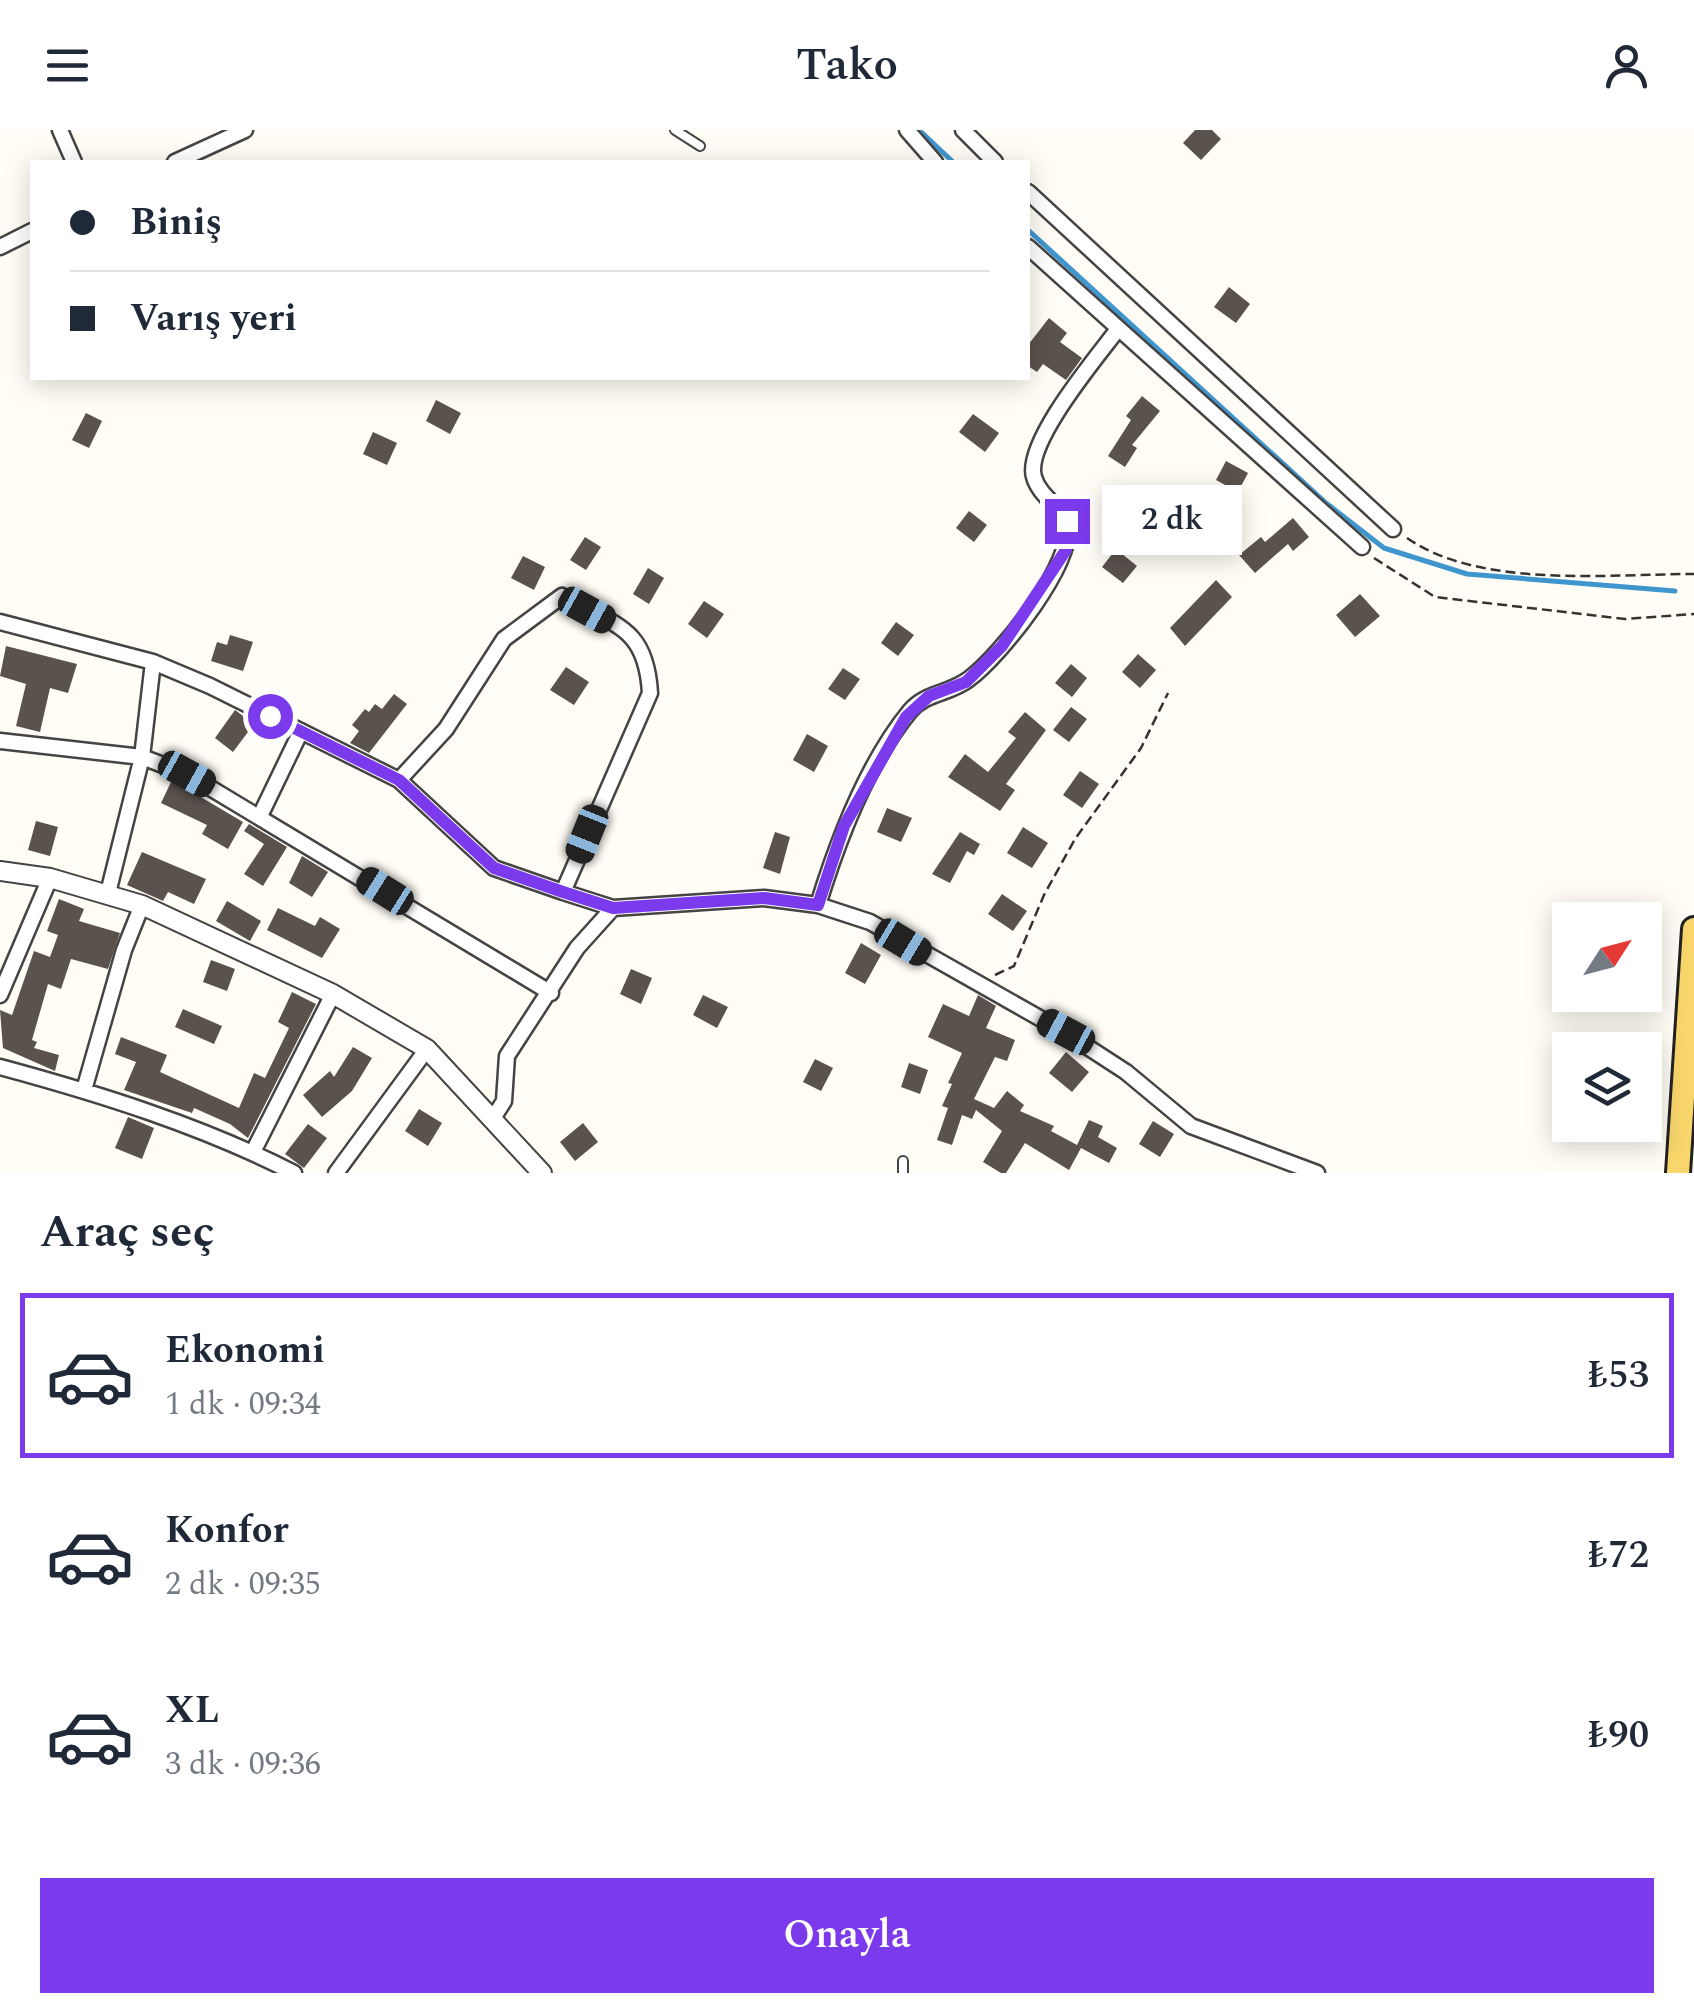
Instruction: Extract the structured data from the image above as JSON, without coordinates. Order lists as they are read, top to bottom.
{
  "north": "top right",
  "page": {
    "header": "Tako",
    "banner": ["Biniş", "Varış yeri"],
    "bubble": "2 dk",
    "heading": "Araç seç",
    "list": [
      {
        "name": "Ekonomi",
        "note": "1 dk · 09:34",
        "value": "₺53"
      },
      {
        "name": "Konfor",
        "note": "2 dk · 09:35",
        "value": "₺72"
      },
      {
        "name": "XL",
        "note": "3 dk · 09:36",
        "value": "₺90"
      }
    ],
    "buttons": "Onayla"
  }
}
